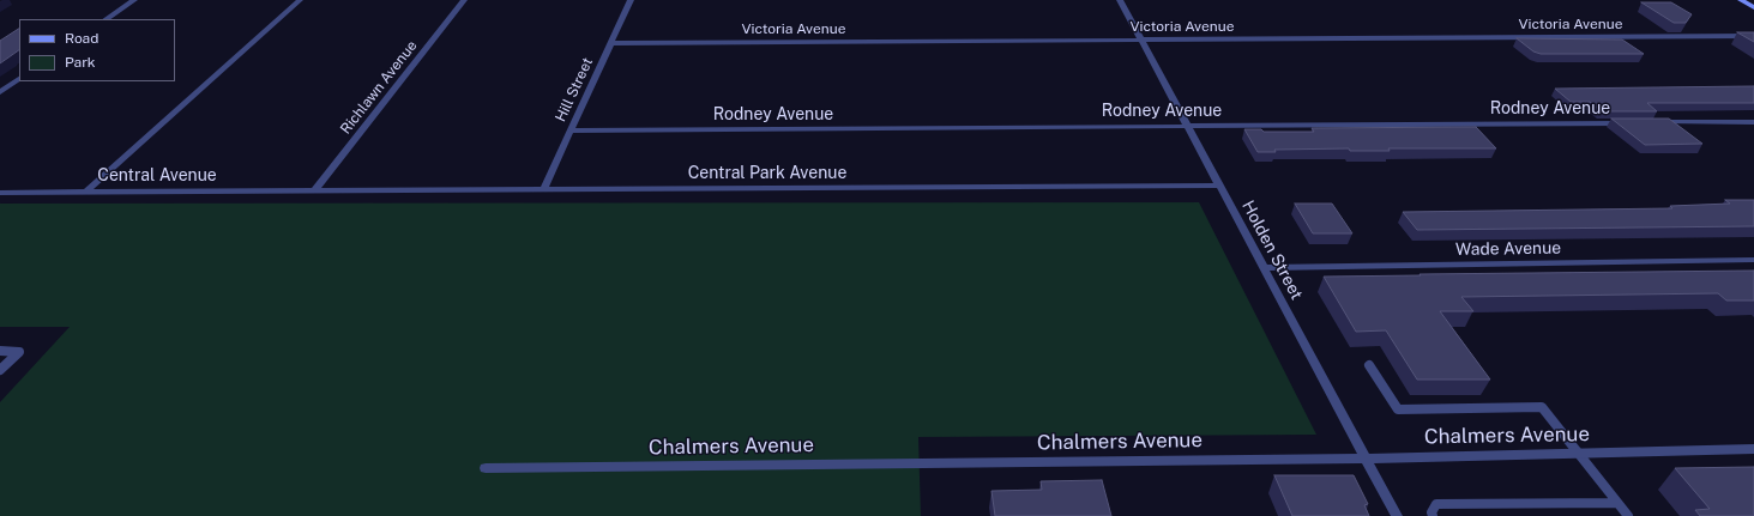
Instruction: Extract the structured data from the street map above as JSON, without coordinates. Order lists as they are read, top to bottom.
{
  "streets": {
    "street": [
      "Victoria Avenue",
      "Richlawn Avenue",
      "Hill Street",
      "Rodney Avenue",
      "Central Park Avenue",
      "Central Avenue",
      "Wade Avenue",
      "Holden Street",
      "Chalmers Avenue"
    ]
  },
  "crossings": [
    ["Victoria Avenue", "Hill Street"],
    ["Victoria Avenue", "Holden Street"],
    ["Richlawn Avenue", "Central Park Avenue"],
    ["Richlawn Avenue", "Central Avenue"],
    ["Hill Street", "Rodney Avenue"],
    ["Hill Street", "Central Park Avenue"],
    ["Rodney Avenue", "Holden Street"],
    ["Central Park Avenue", "Central Avenue"],
    ["Central Park Avenue", "Holden Street"],
    ["Wade Avenue", "Holden Street"],
    ["Holden Street", "Chalmers Avenue"]
  ],
  "legend": ["Road", "Park"]
}
